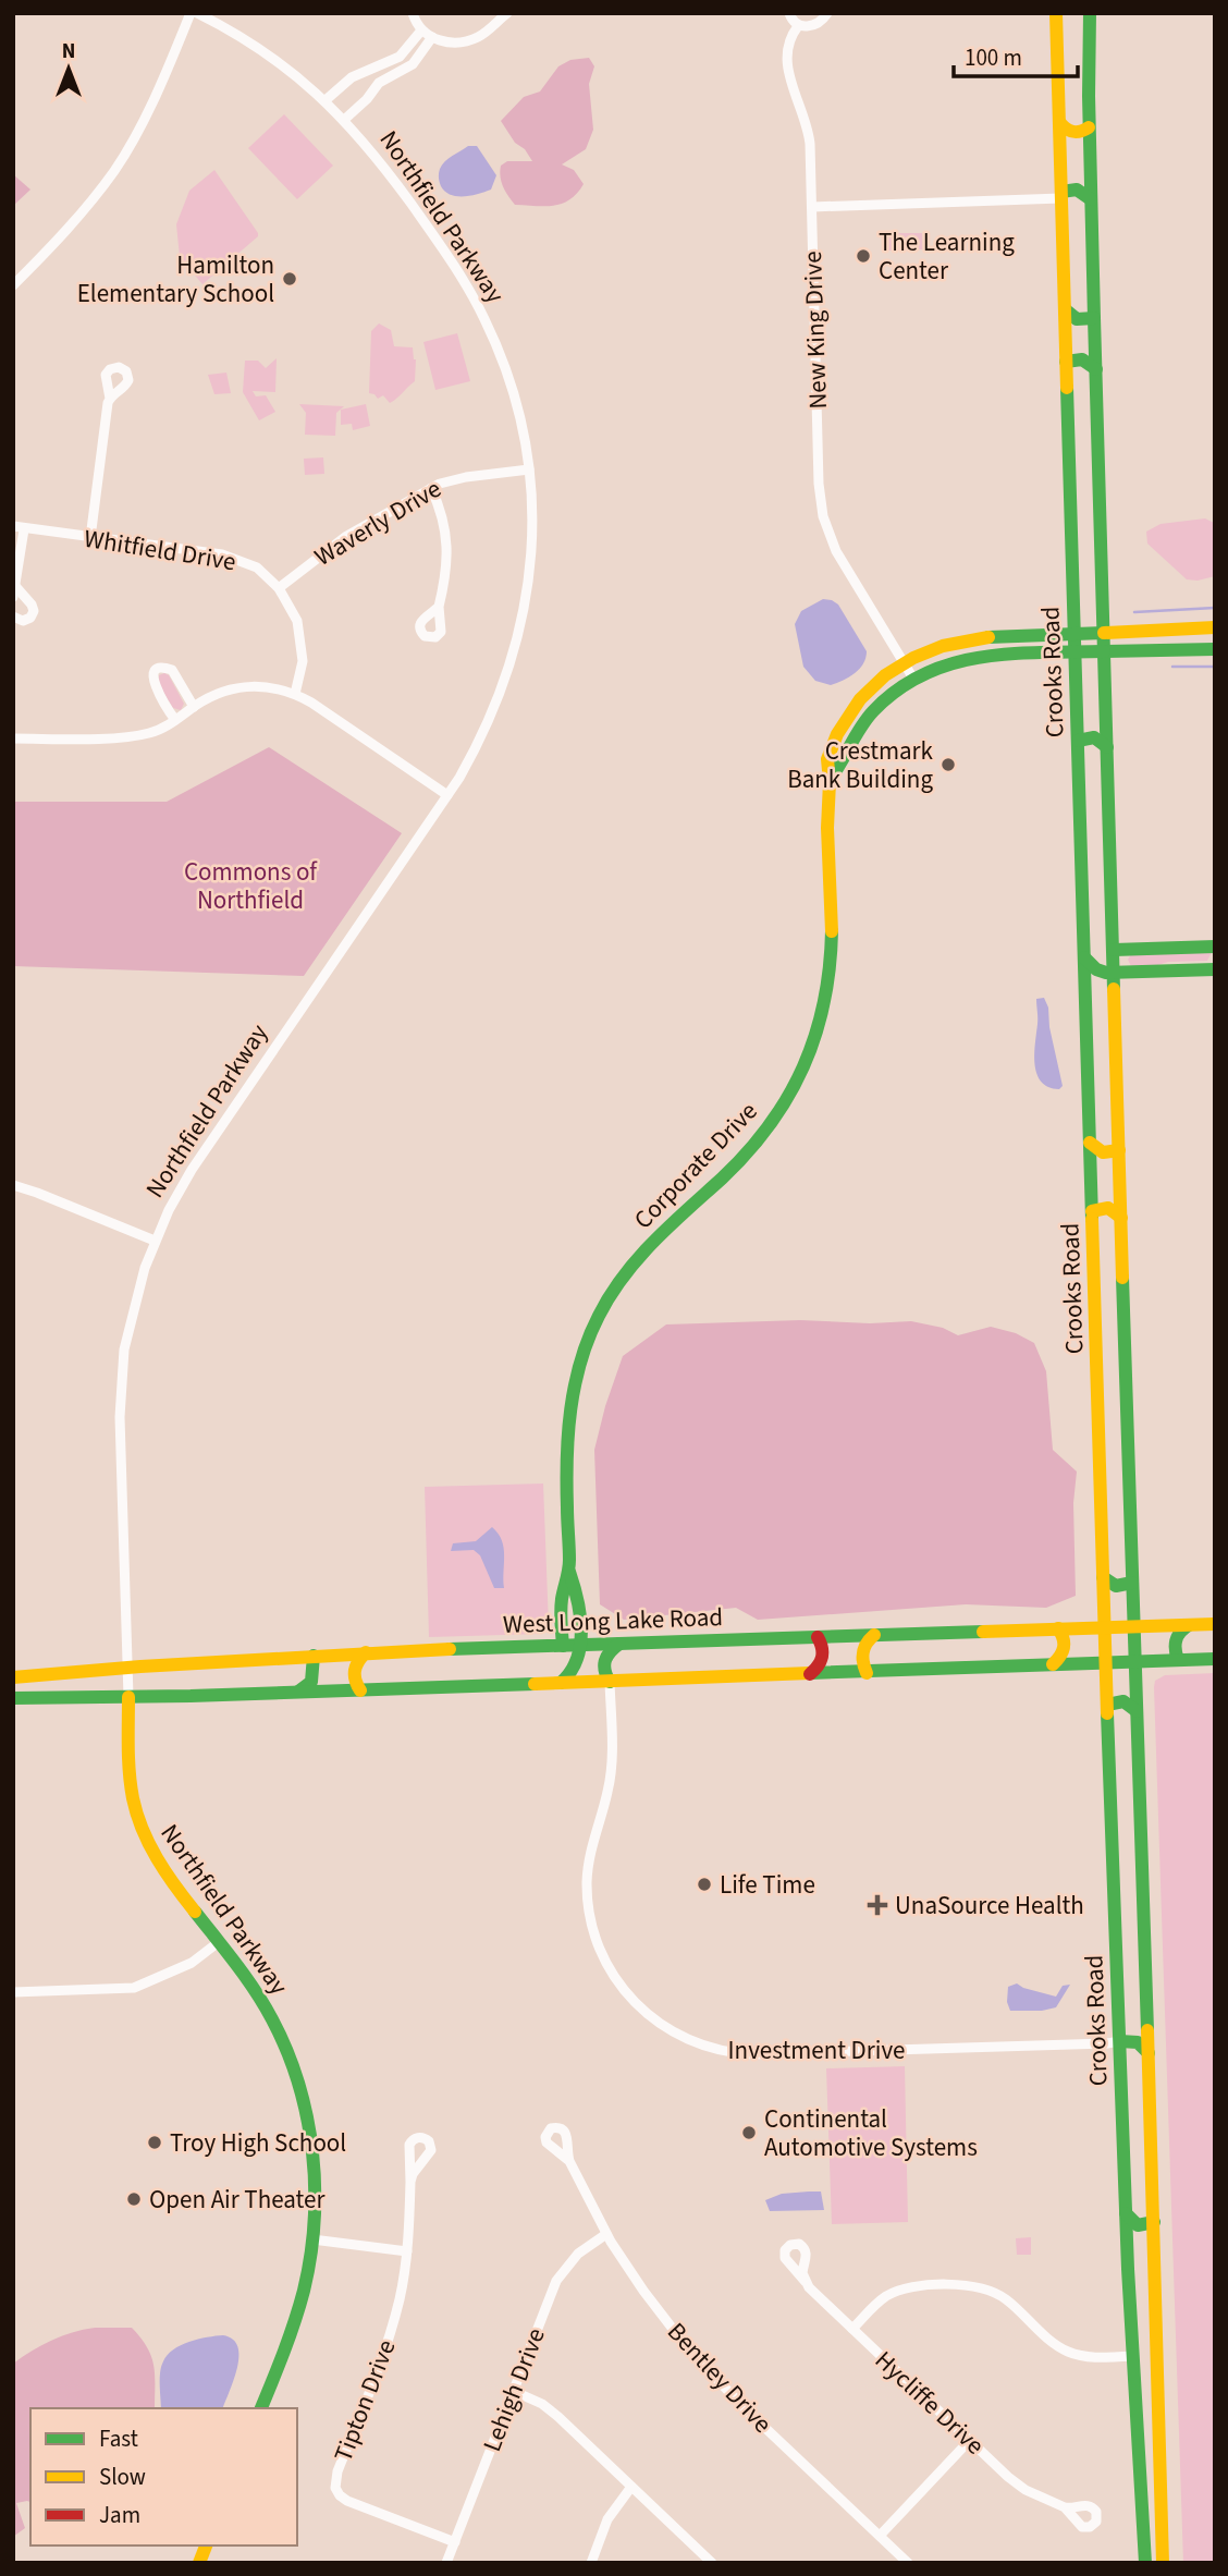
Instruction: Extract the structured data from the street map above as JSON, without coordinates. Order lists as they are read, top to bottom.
{
  "streets": {
    "main road": [
      "Northfield Parkway",
      "Crooks Road",
      "Corporate Drive",
      "West Long Lake Road"
    ],
    "street": [
      "New King Drive",
      "Waverly Drive",
      "Whitfield Drive",
      "Investment Drive",
      "Bentley Drive",
      "Lehigh Drive",
      "Tipton Drive",
      "Hycliffe Drive"
    ]
  },
  "crossings": [
    ["Northfield Parkway", "Waverly Drive"],
    ["Northfield Parkway", "West Long Lake Road"],
    ["New King Drive", "Corporate Drive"],
    ["Waverly Drive", "Whitfield Drive"],
    ["Crooks Road", "Corporate Drive"],
    ["Crooks Road", "West Long Lake Road"],
    ["Crooks Road", "Investment Drive"],
    ["Corporate Drive", "West Long Lake Road"],
    ["Bentley Drive", "Lehigh Drive"],
    ["Lehigh Drive", "Tipton Drive"]
  ],
  "parks": ["Commons of Northfield"],
  "places": {
    "other": [
      "The Learning Center",
      "Hamilton Elementary School",
      "Crestmark Bank Building",
      "Life Time",
      "Continental Automotive Systems",
      "Troy High School",
      "Open Air Theater"
    ],
    "health": ["UnaSource Health"]
  },
  "legend": ["Fast", "Slow", "Jam"],
  "scale_bar": "100 m",
  "north": "top"
}
